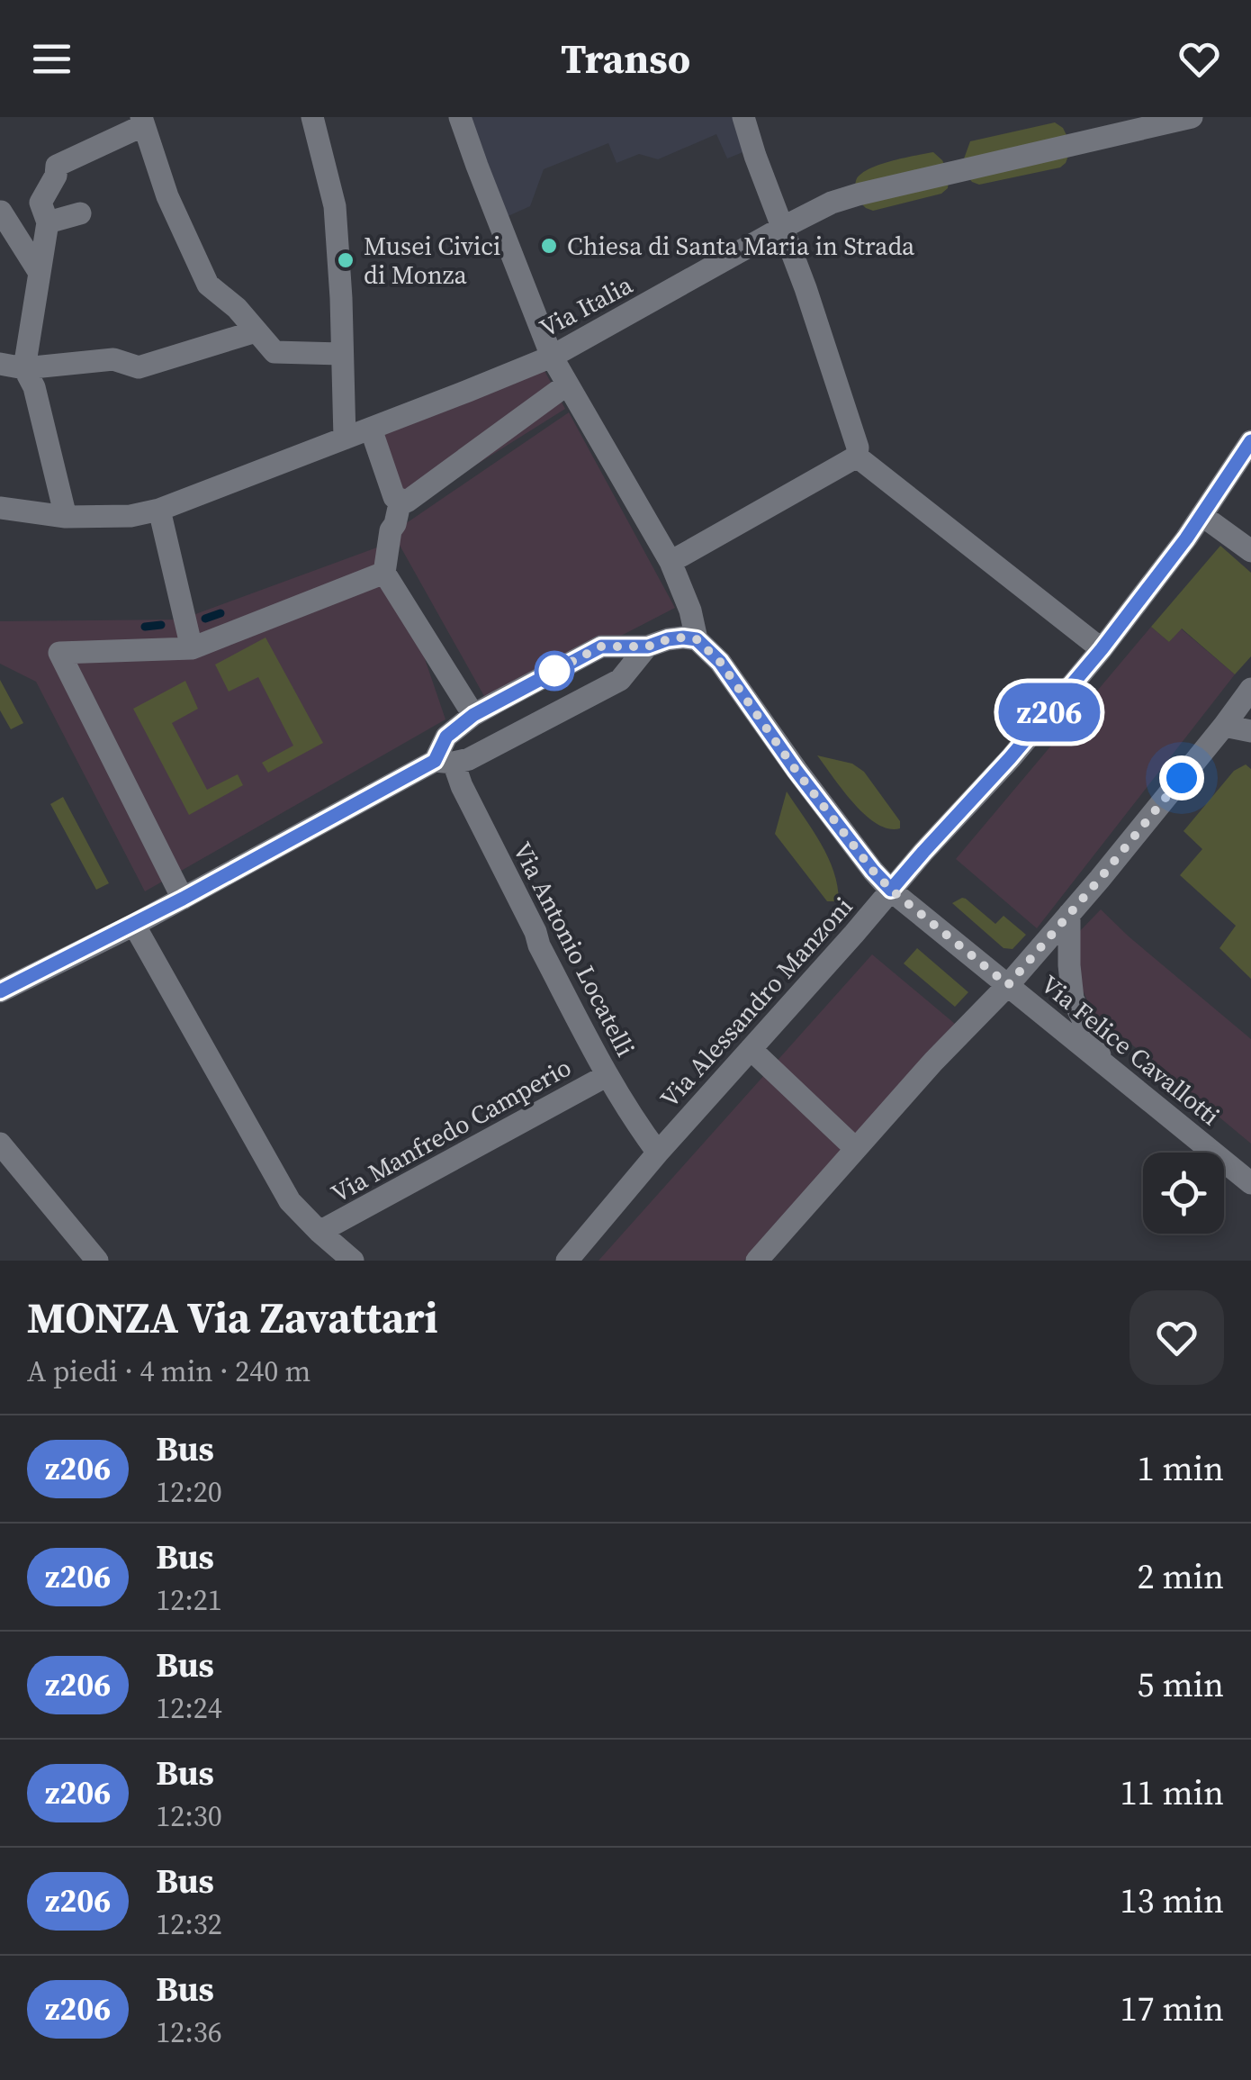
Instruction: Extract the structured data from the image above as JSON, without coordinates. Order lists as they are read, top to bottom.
{
  "streets": {
    "street": [
      "Via Italia",
      "Via Antonio Locatelli",
      "Via Alessandro Manzoni",
      "Via Felice Cavallotti",
      "Via Manfredo Camperio"
    ]
  },
  "crossings": [
    ["Via Antonio Locatelli", "Via Alessandro Manzoni"],
    ["Via Antonio Locatelli", "Via Manfredo Camperio"],
    ["Via Alessandro Manzoni", "Via Felice Cavallotti"]
  ],
  "places": ["Chiesa di Santa Maria in Strada", "Musei Civici di Monza"],
  "lines": ["bus line z206"],
  "page": {
    "header": "Transo",
    "on_map": "z206",
    "heading": ["MONZA Via Zavattari", "A piedi · 4 min · 240 m"],
    "list": [
      {
        "mark": "z206",
        "name": "Bus",
        "note": "12:20",
        "value": "1 min"
      },
      {
        "mark": "z206",
        "name": "Bus",
        "note": "12:21",
        "value": "2 min"
      },
      {
        "mark": "z206",
        "name": "Bus",
        "note": "12:24",
        "value": "5 min"
      },
      {
        "mark": "z206",
        "name": "Bus",
        "note": "12:30",
        "value": "11 min"
      },
      {
        "mark": "z206",
        "name": "Bus",
        "note": "12:32",
        "value": "13 min"
      },
      {
        "mark": "z206",
        "name": "Bus",
        "note": "12:36",
        "value": "17 min"
      }
    ]
  }
}
